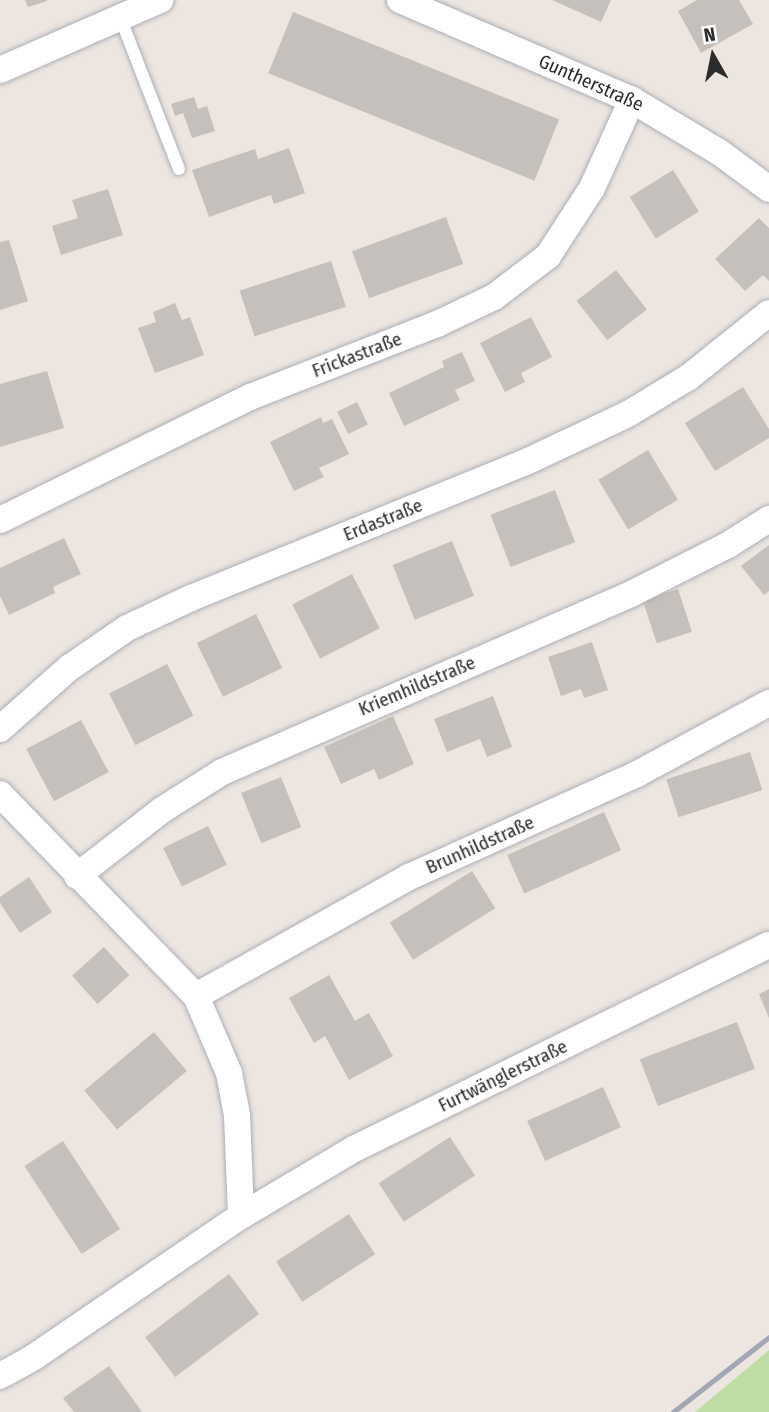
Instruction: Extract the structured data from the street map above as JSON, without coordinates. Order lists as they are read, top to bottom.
{
  "streets": {
    "street": [
      "Guntherstraße",
      "Frickastraße",
      "Erdastraße",
      "Kriemhildstraße",
      "Brunhildstraße",
      "Furtwänglerstraße"
    ]
  },
  "crossings": [
    ["Guntherstraße", "Frickastraße"]
  ],
  "north": "top"
}
